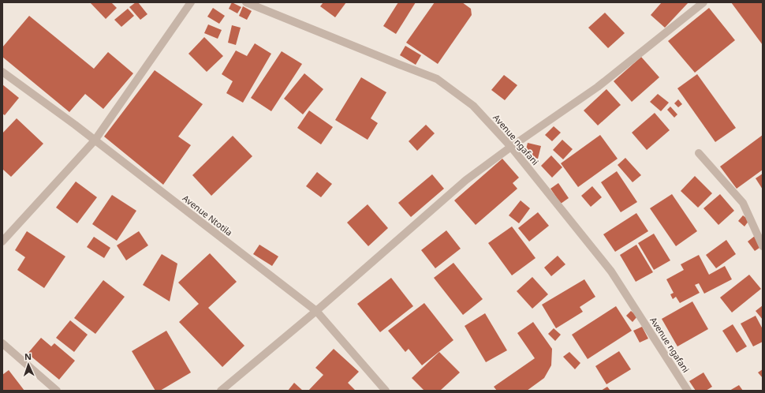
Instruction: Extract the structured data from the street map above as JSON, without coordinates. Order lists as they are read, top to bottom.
{
  "streets": {
    "street": ["Avenue ngafani", "Avenue Ntotila"]
  },
  "north": "top"
}
